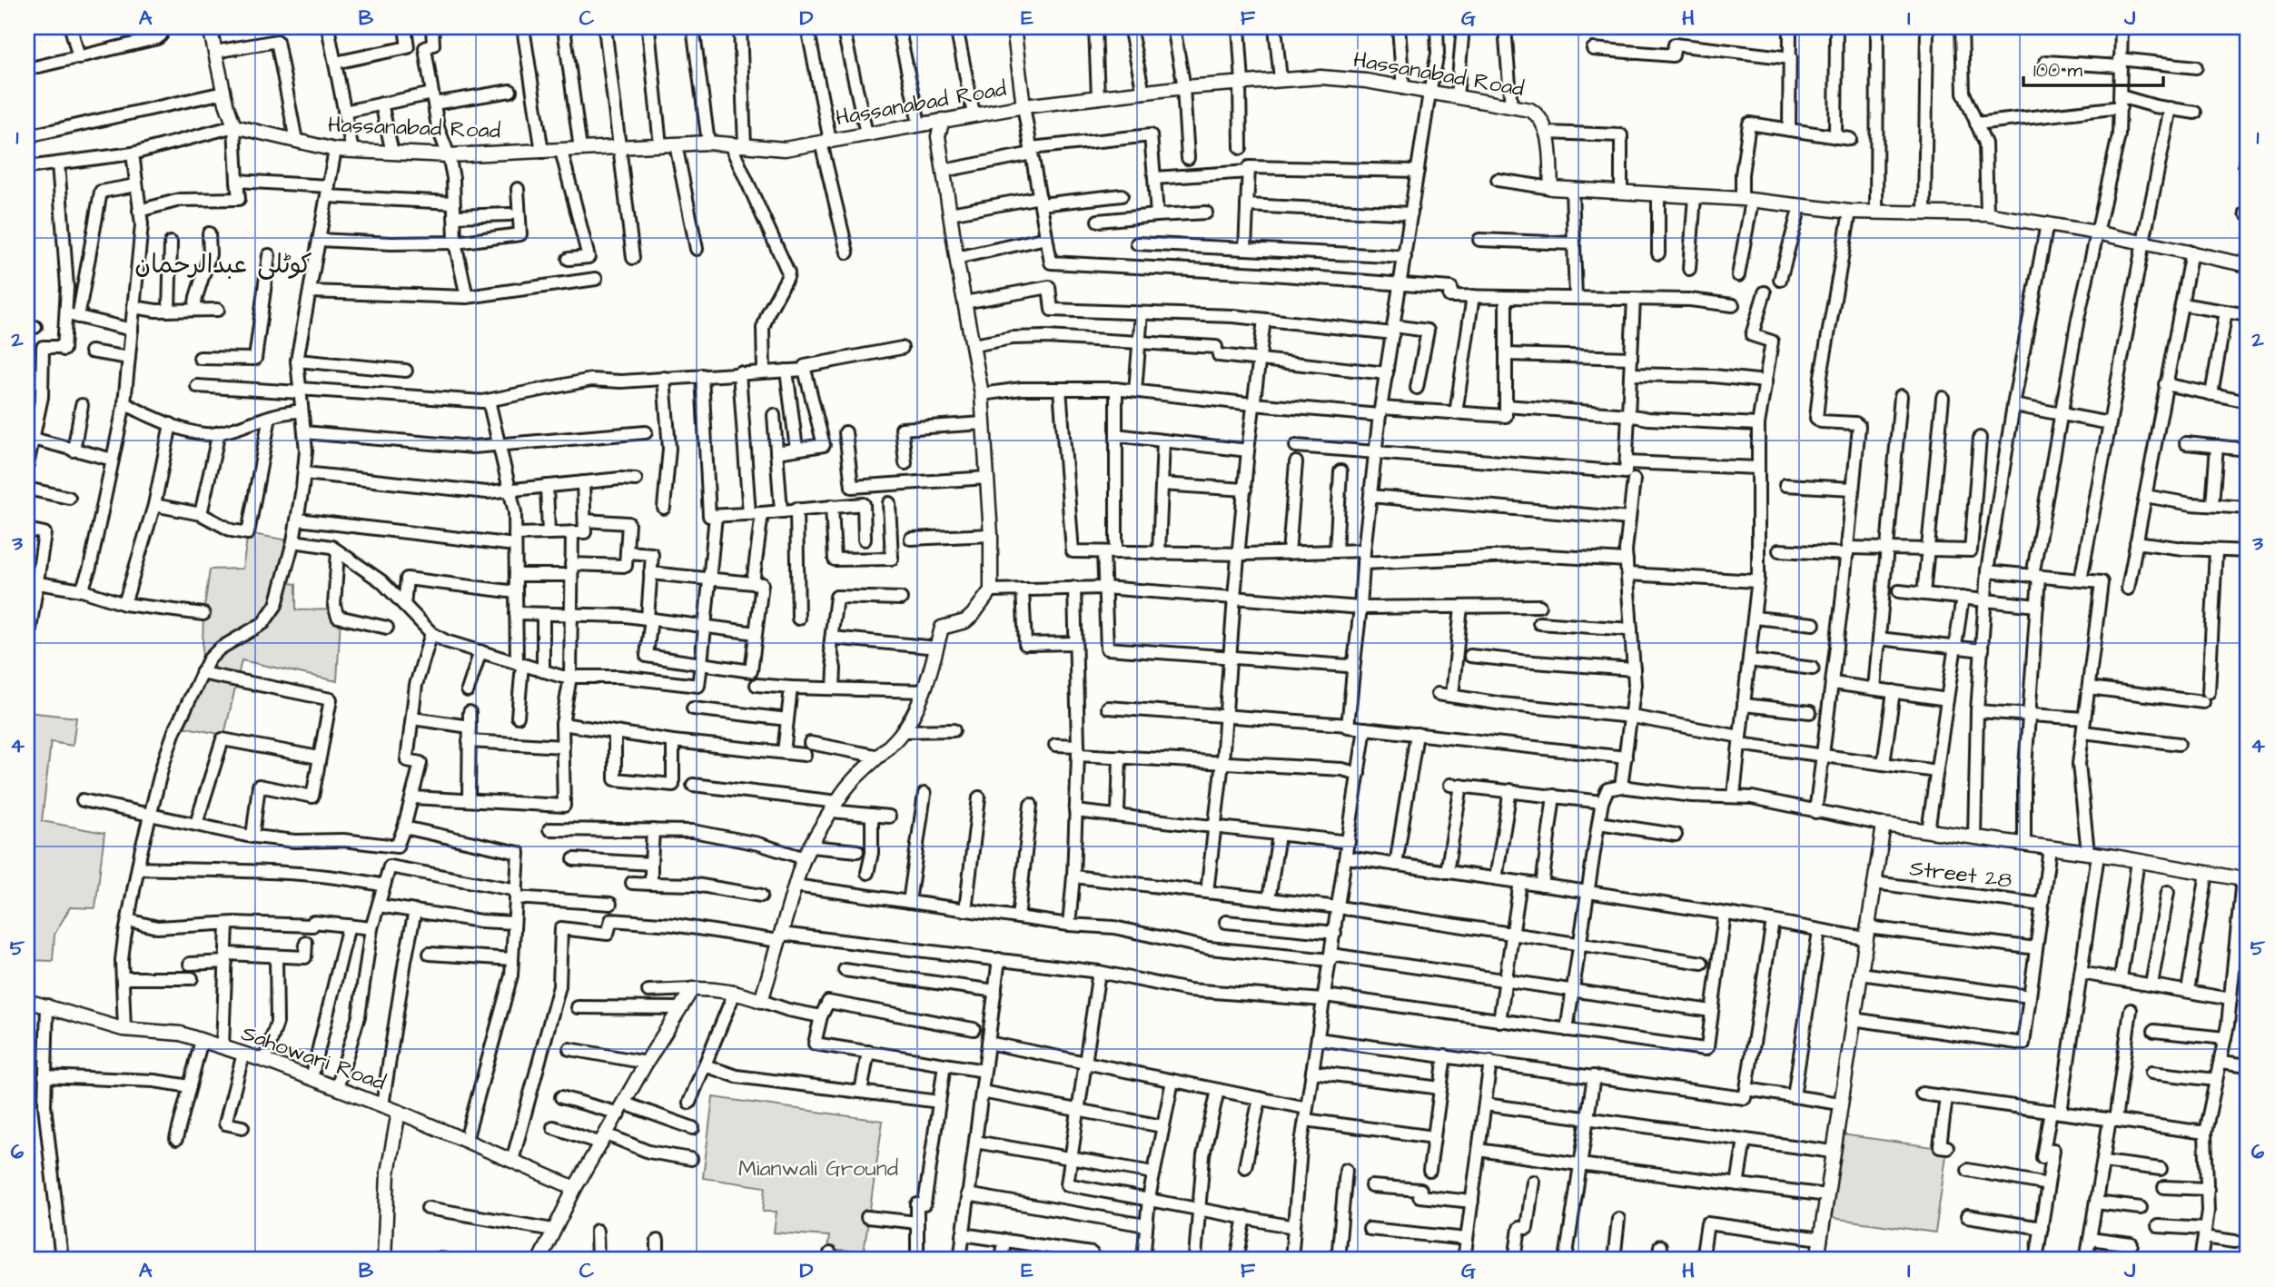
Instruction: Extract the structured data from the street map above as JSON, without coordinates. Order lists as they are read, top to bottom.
{
  "streets": {
    "street": ["Hassanabad Road", "Street 28", "Sahowari Road"]
  },
  "districts": ["کوٹلی عبدالرحمان"],
  "parks": ["Mianwali Ground"],
  "scale_bar": "100 m",
  "grid": {
    "columns": [
      "A",
      "B",
      "C",
      "D",
      "E",
      "F",
      "G",
      "H",
      "I",
      "J"
    ],
    "rows": [
      "1",
      "2",
      "3",
      "4",
      "5",
      "6"
    ]
  }
}
